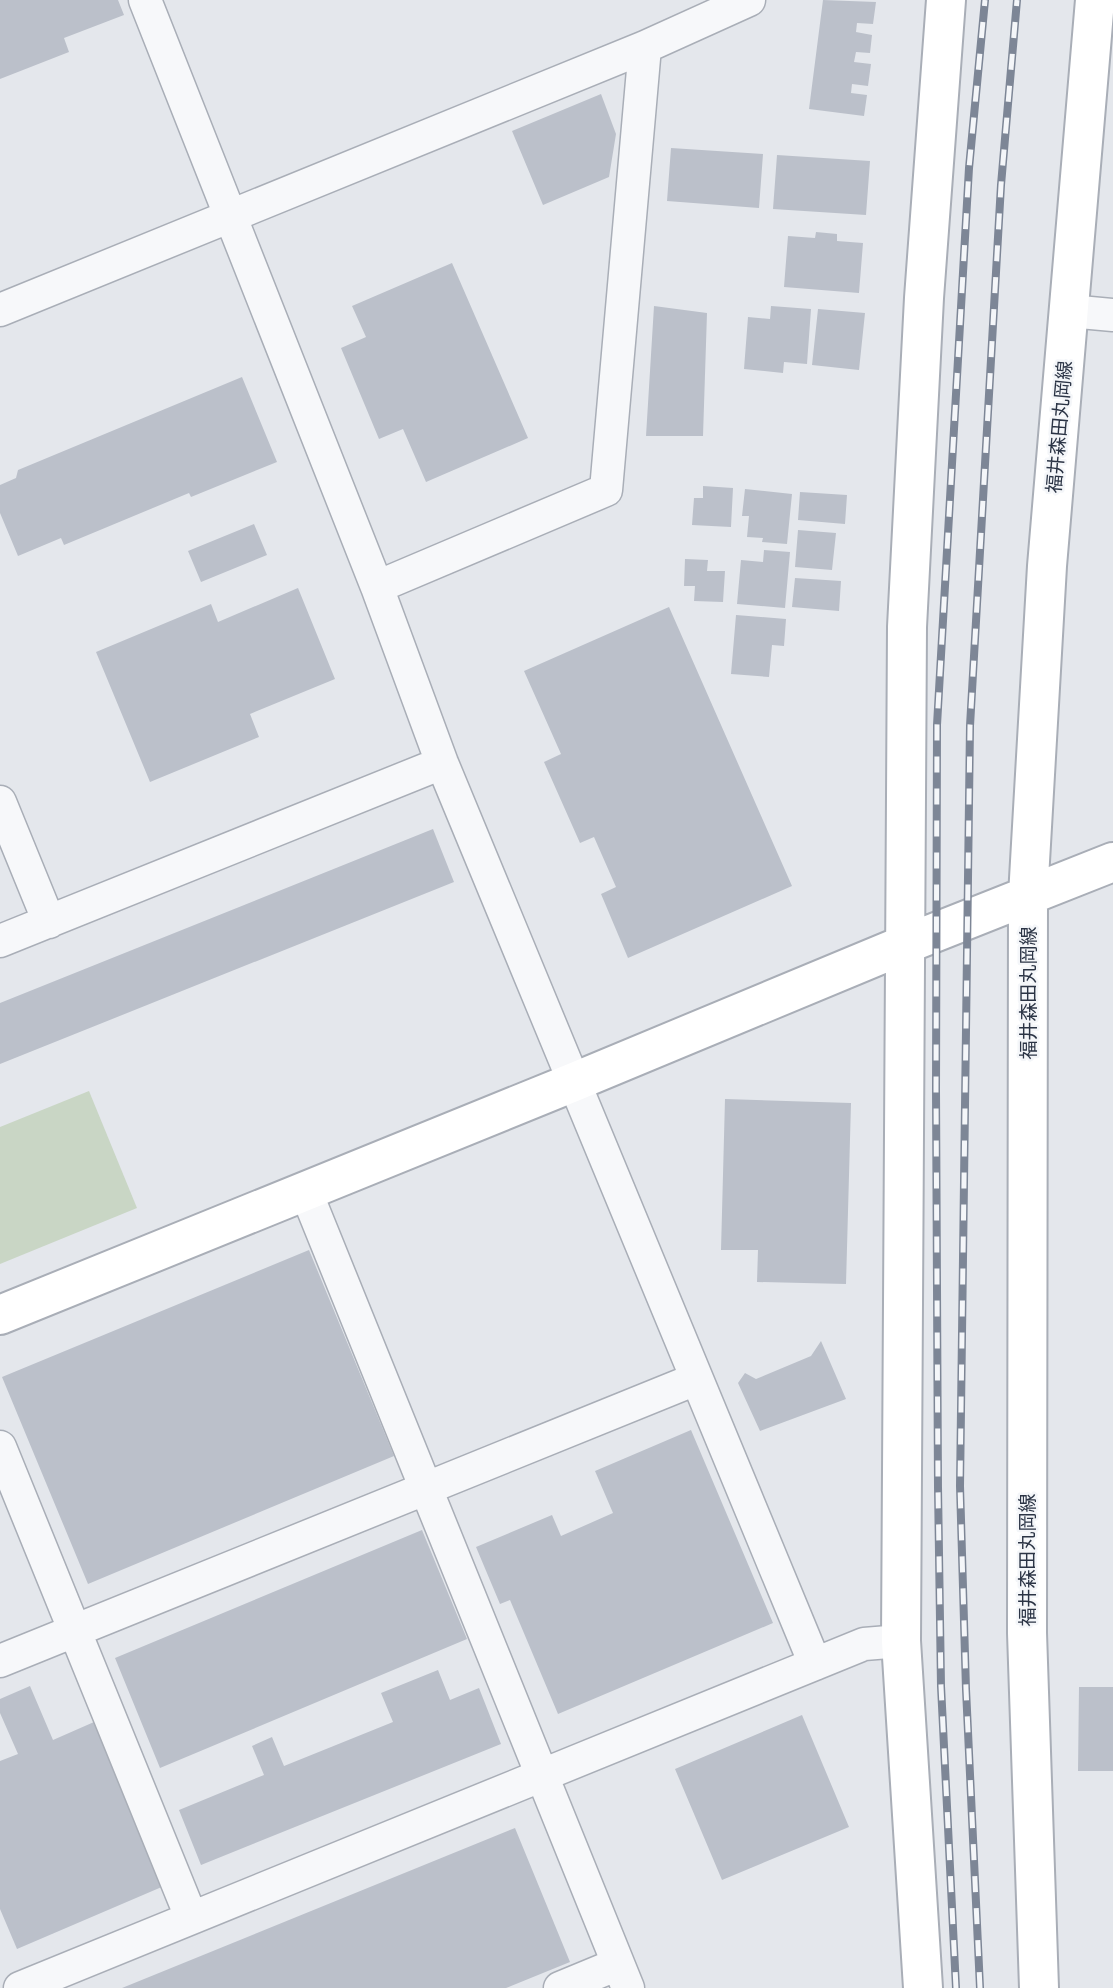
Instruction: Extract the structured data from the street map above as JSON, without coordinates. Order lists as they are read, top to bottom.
{
  "streets": {
    "main road": ["福井森田丸岡線"]
  }
}
